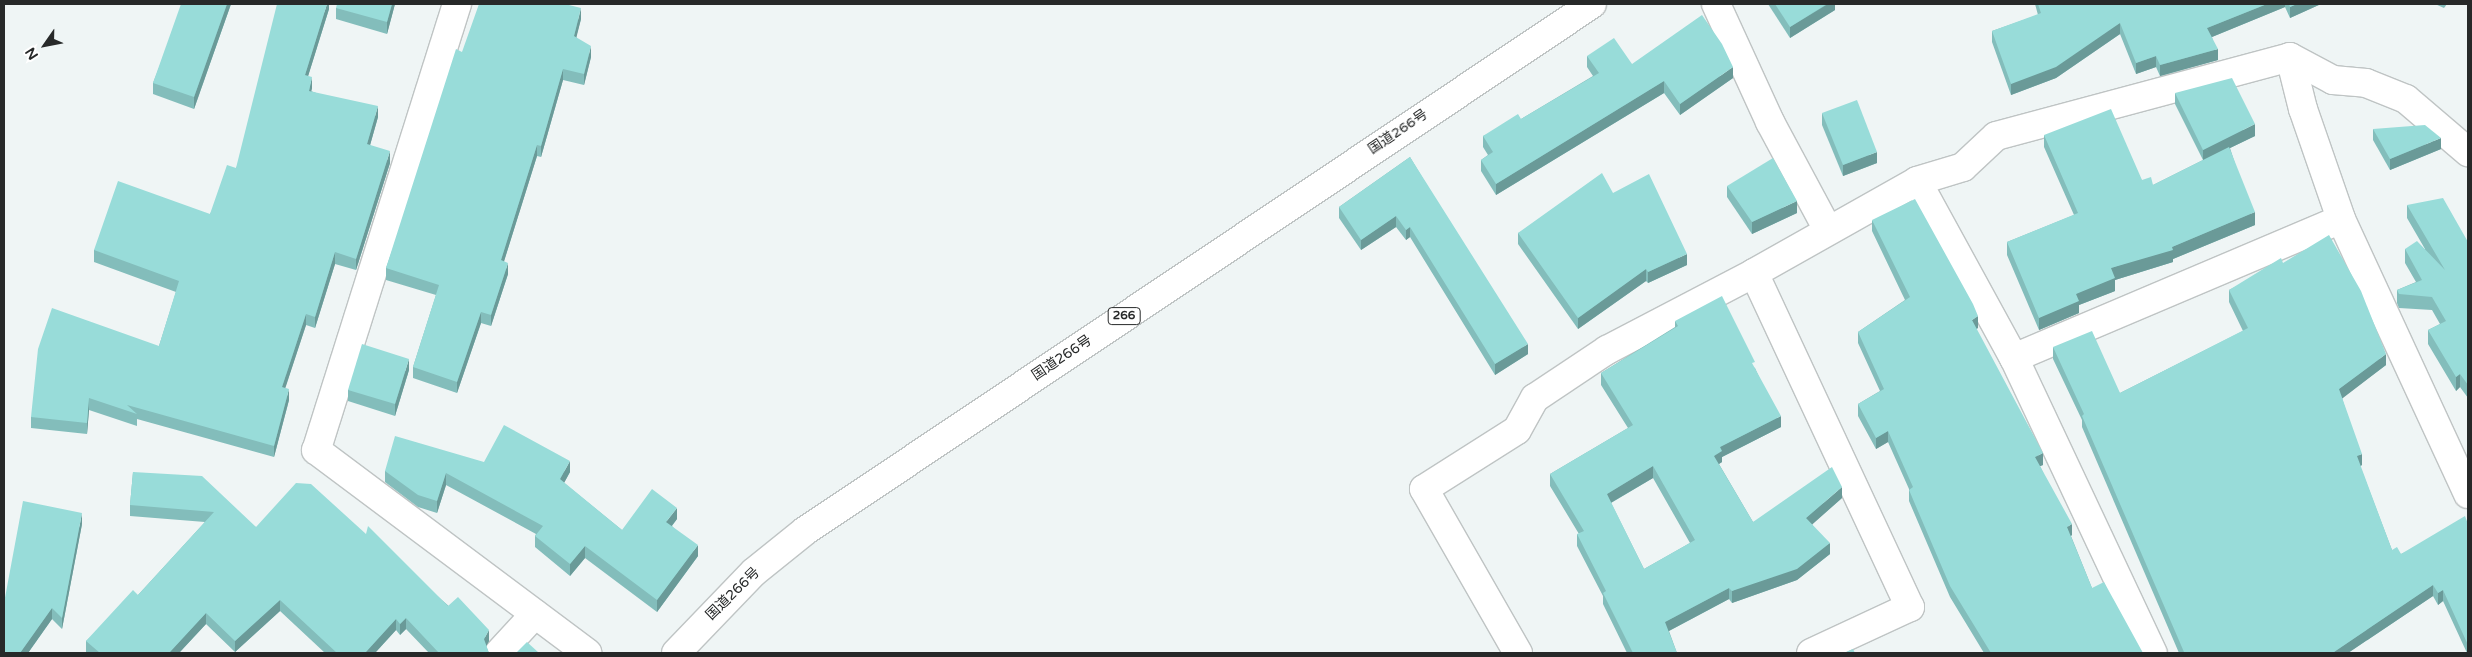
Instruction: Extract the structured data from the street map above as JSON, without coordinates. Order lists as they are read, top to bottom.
{
  "streets": {
    "main road": ["国道266号", "266"]
  },
  "north": "bottom left"
}
